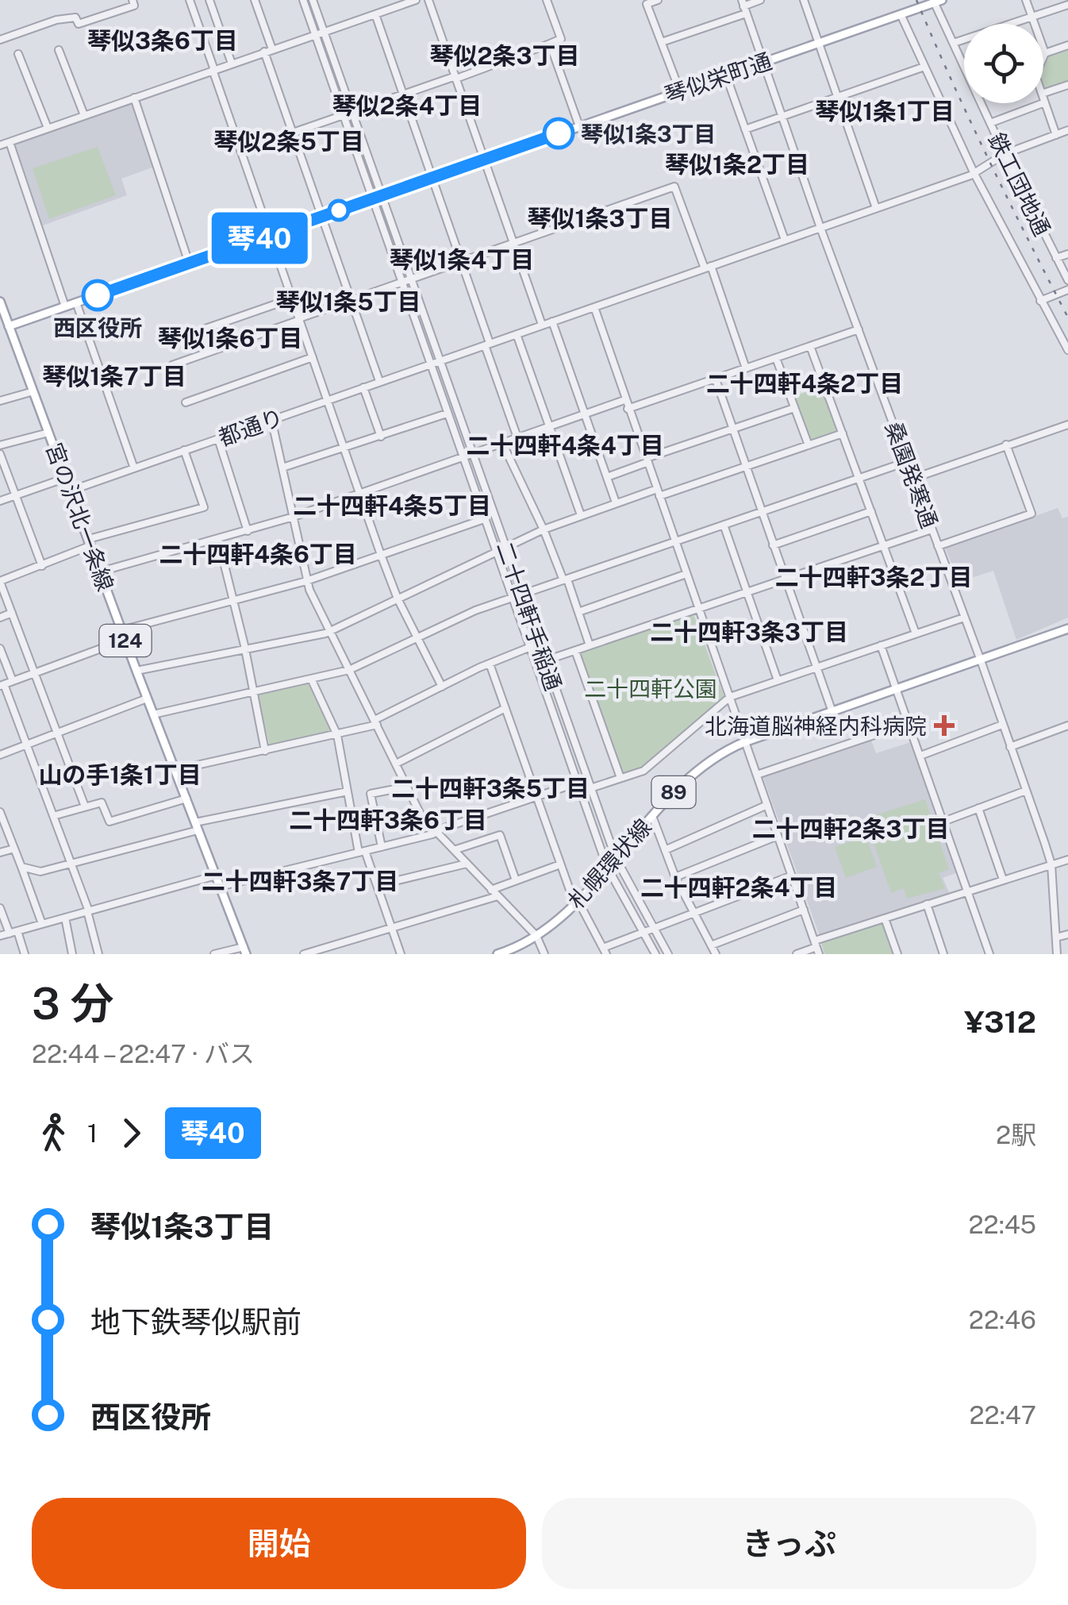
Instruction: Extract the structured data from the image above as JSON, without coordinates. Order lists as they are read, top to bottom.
{
  "streets": {
    "main road": [
      "琴似栄町通",
      "宮の沢北一条線",
      "124",
      "89",
      "札幌環状線"
    ],
    "street": [
      "鉄工団地通",
      "都通り",
      "桑園発寒通",
      "二十四軒手稲通"
    ]
  },
  "crossings": [
    ["琴似栄町通", "鉄工団地通"],
    ["琴似栄町通", "桑園発寒通"],
    ["琴似栄町通", "宮の沢北一条線"],
    ["琴似栄町通", "二十四軒手稲通"],
    ["鉄工団地通", "都通り"],
    ["都通り", "桑園発寒通"],
    ["都通り", "宮の沢北一条線"],
    ["都通り", "二十四軒手稲通"],
    ["桑園発寒通", "札幌環状線"],
    ["二十四軒手稲通", "札幌環状線"]
  ],
  "districts": [
    "琴似3条6丁目",
    "琴似2条3丁目",
    "琴似2条4丁目",
    "琴似1条1丁目",
    "琴似2条5丁目",
    "琴似1条2丁目",
    "琴似1条3丁目",
    "琴似1条4丁目",
    "琴似1条5丁目",
    "琴似1条6丁目",
    "琴似1条7丁目",
    "二十四軒4条2丁目",
    "二十四軒4条4丁目",
    "二十四軒4条5丁目",
    "二十四軒4条6丁目",
    "二十四軒3条2丁目",
    "二十四軒3条3丁目",
    "山の手1条1丁目",
    "二十四軒3条5丁目",
    "二十四軒3条6丁目",
    "二十四軒2条3丁目",
    "二十四軒3条7丁目",
    "二十四軒2条4丁目"
  ],
  "parks": ["二十四軒公園"],
  "places": {
    "other": ["琴似1条3丁目", "西区役所"],
    "health": ["北海道脳神経内科病院"]
  },
  "lines": ["bus line 琴40"],
  "page": {
    "on_map": "琴40",
    "heading": ["3 分", "22:44 – 22:47 · バス", "¥312"],
    "legs": ["1", "琴40", "2駅"],
    "list": [
      {
        "name": "琴似1条3丁目",
        "value": "22:45"
      },
      {
        "name": "地下鉄琴似駅前",
        "value": "22:46"
      },
      {
        "name": "西区役所",
        "value": "22:47"
      }
    ],
    "buttons": ["開始", "きっぷ"]
  }
}
